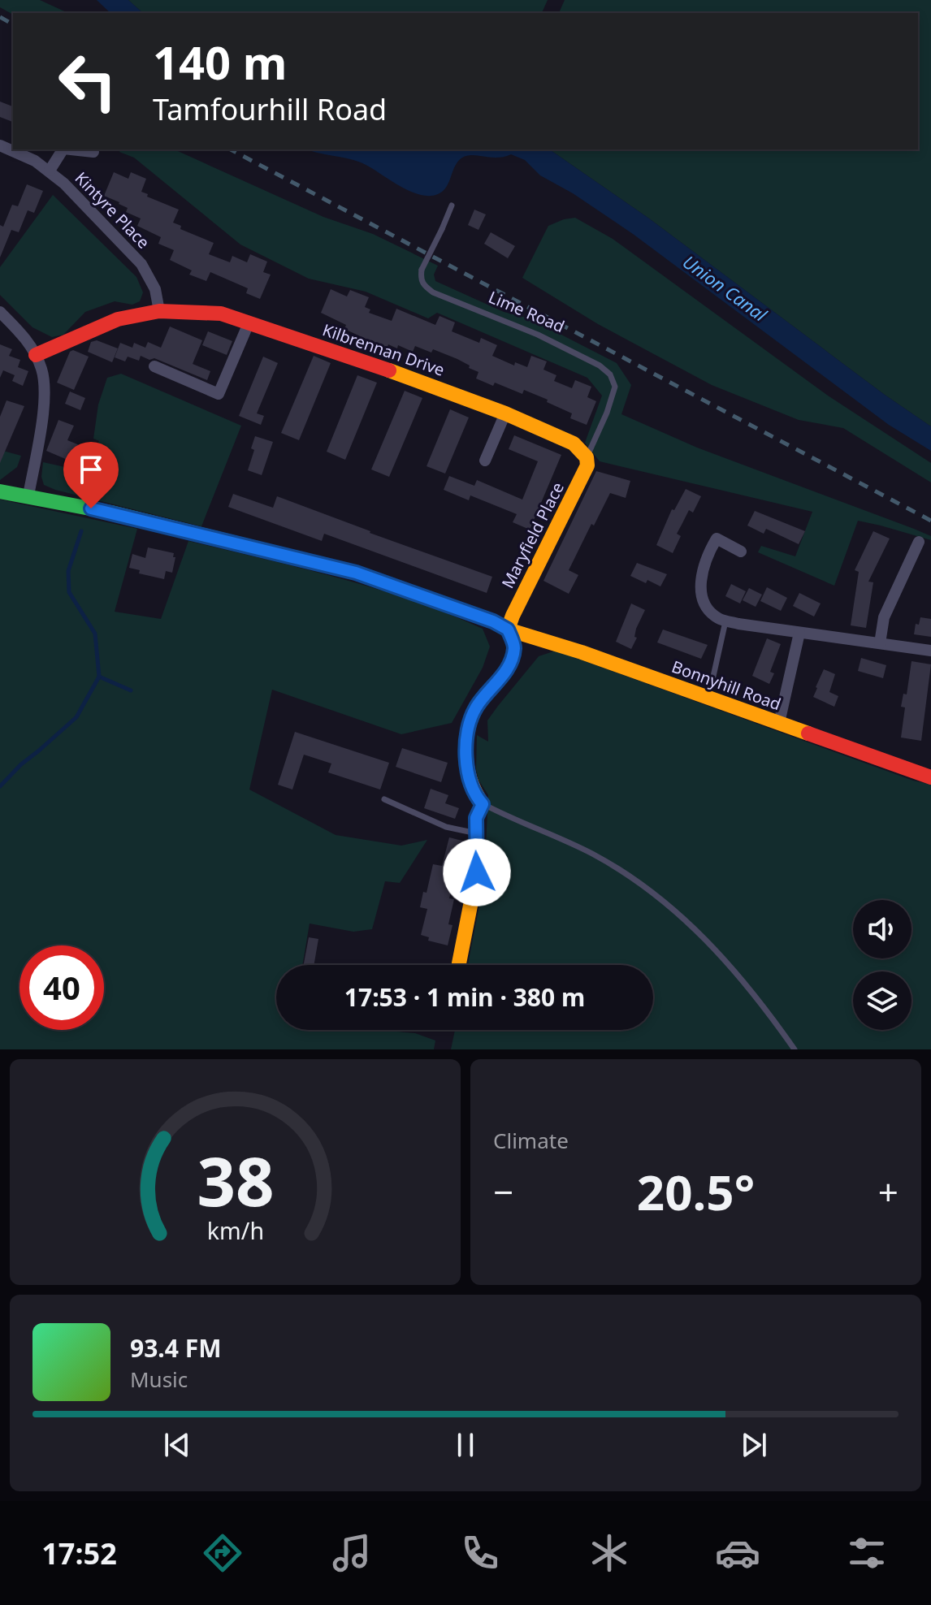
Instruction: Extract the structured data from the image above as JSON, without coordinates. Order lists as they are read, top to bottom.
{
  "streets": {
    "street": [
      "Kintyre Place",
      "Kilbrennan Drive",
      "Maryfield Place",
      "Bonnyhill Road"
    ],
    "lane": ["Lime Road"]
  },
  "crossings": [
    ["Kintyre Place", "Kilbrennan Drive"],
    ["Lime Road", "Kilbrennan Drive"],
    ["Lime Road", "Maryfield Place"],
    ["Kilbrennan Drive", "Maryfield Place"],
    ["Maryfield Place", "Bonnyhill Road"]
  ],
  "water": ["Union Canal"],
  "page": {
    "turn": ["140 m", "Tamfourhill Road"],
    "limit": "40",
    "trip": "17:53 · 1 min · 380 m",
    "tile": "Climate",
    "heat": ["−", "20.5°", "+"],
    "song": ["93.4 FM", "Music"],
    "tabs": "17:52",
    "gauge": ["38", "km/h"]
  }
}
